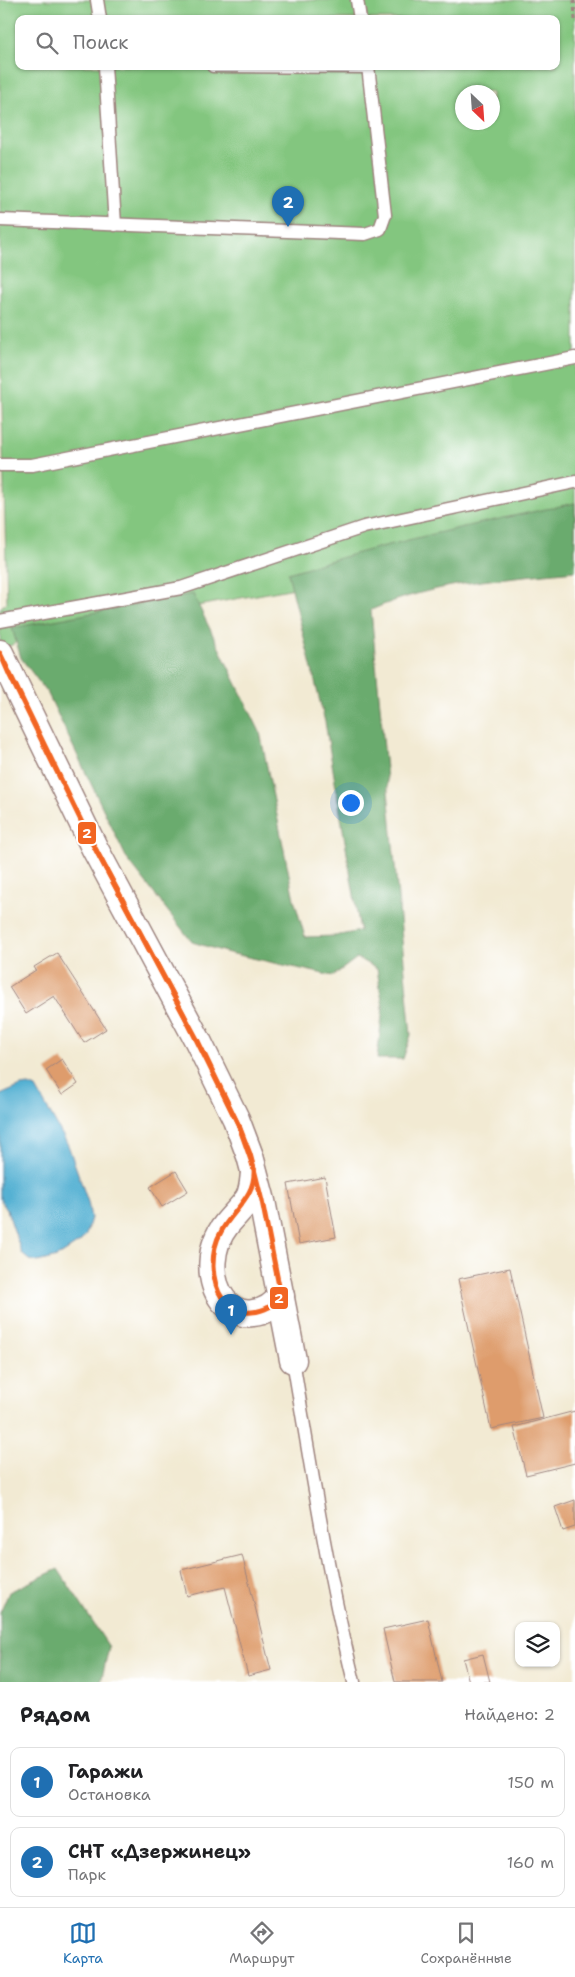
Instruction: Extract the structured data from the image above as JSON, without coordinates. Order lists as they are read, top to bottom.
{
  "lines": ["transit line 2"],
  "north": "bottom right",
  "page": {
    "search": "Поиск",
    "pins": ["2", "1"],
    "heading": ["Рядом", "Найдено: 2"],
    "list": [
      {
        "mark": "1",
        "name": "Гаражи",
        "note": "Остановка",
        "value": "150 m"
      },
      {
        "mark": "2",
        "name": "СНТ «Дзержинец»",
        "note": "Парк",
        "value": "160 m"
      }
    ],
    "nav": ["Карта", "Маршрут", "Сохранённые"]
  }
}
